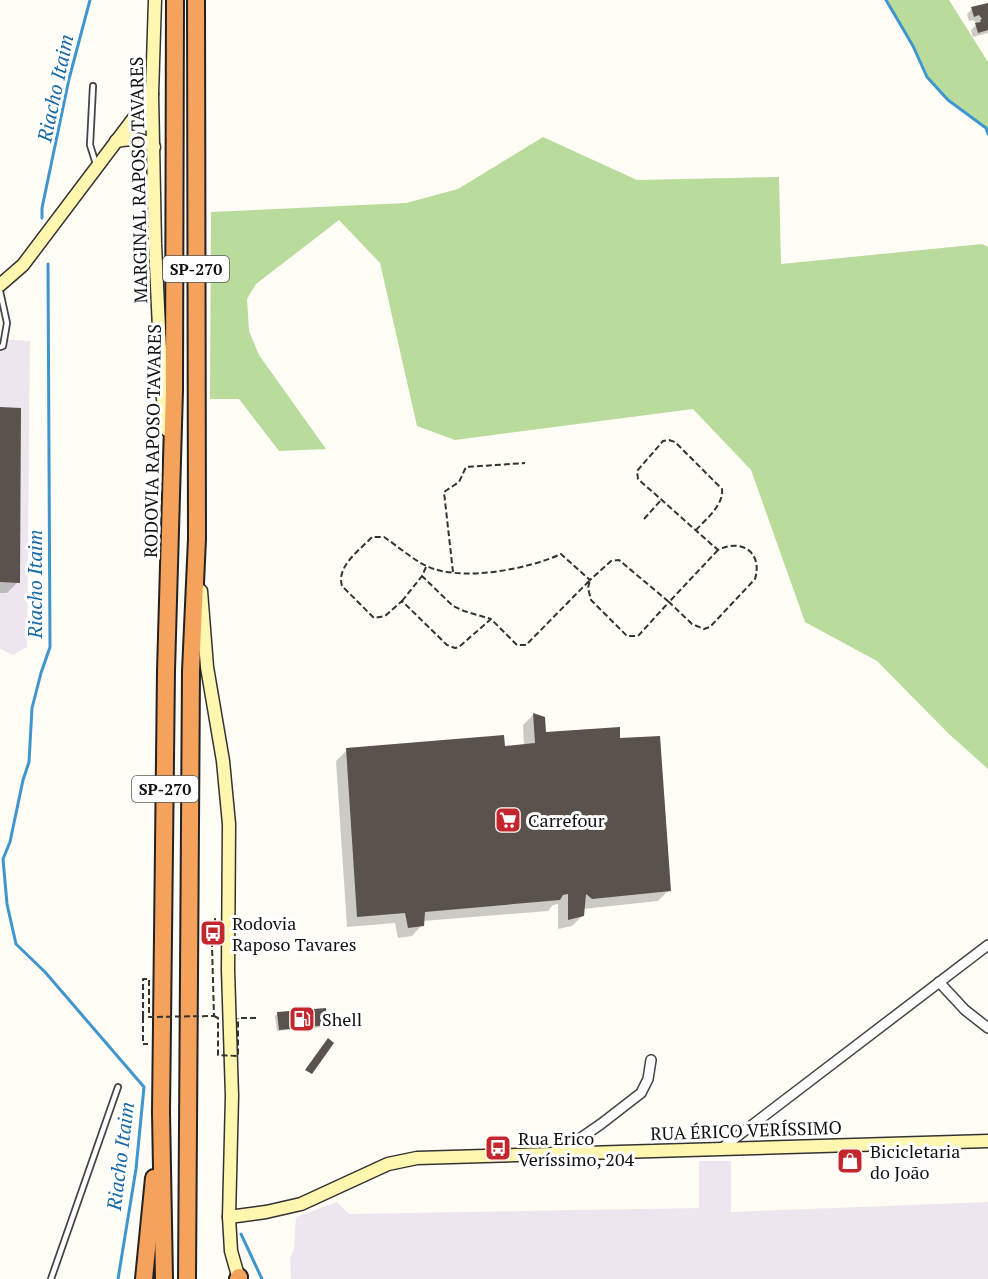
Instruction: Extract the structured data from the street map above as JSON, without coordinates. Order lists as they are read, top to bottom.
{
  "streets": {
    "highway": ["SP-270", "RODOVIA RAPOSO TAVARES"],
    "main road": ["MARGINAL RAPOSO TAVARES", "RUA ÉRICO VERÍSSIMO"]
  },
  "crossings": [
    ["MARGINAL RAPOSO TAVARES", "RODOVIA RAPOSO TAVARES"]
  ],
  "water": ["Riacho Itaim"],
  "places": {
    "supermarket": ["Carrefour"],
    "bus stop": ["Rodovia Raposo Tavares", "Rua Erico Veríssimo, 204"],
    "fuel station": ["Shell"],
    "shop": ["Bicicletaria do João"]
  }
}
